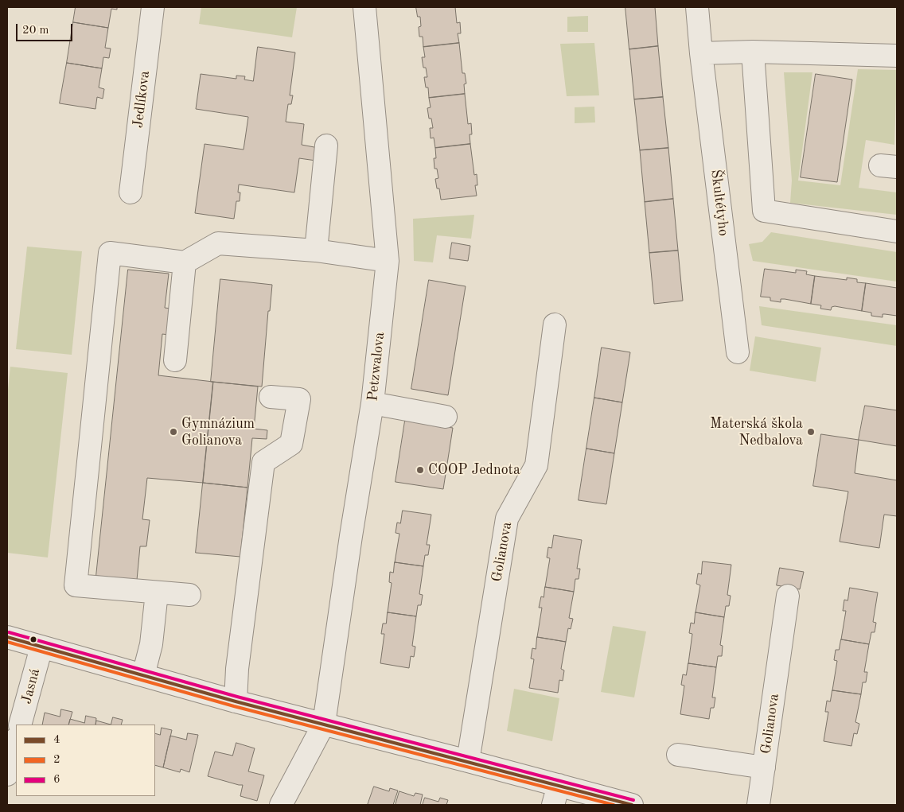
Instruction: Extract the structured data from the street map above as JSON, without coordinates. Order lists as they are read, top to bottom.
{
  "streets": {
    "street": [
      "Jedlíkova",
      "Škultétyho",
      "Petzwalova",
      "Golianova",
      "Jasná"
    ]
  },
  "places": ["Gymnázium Golianova", "Materská škola Nedbalova", "COOP Jednota"],
  "lines": ["transit line 6", "transit line 4", "transit line 2"],
  "legend": ["4", "2", "6"],
  "scale_bar": "20 m"
}
